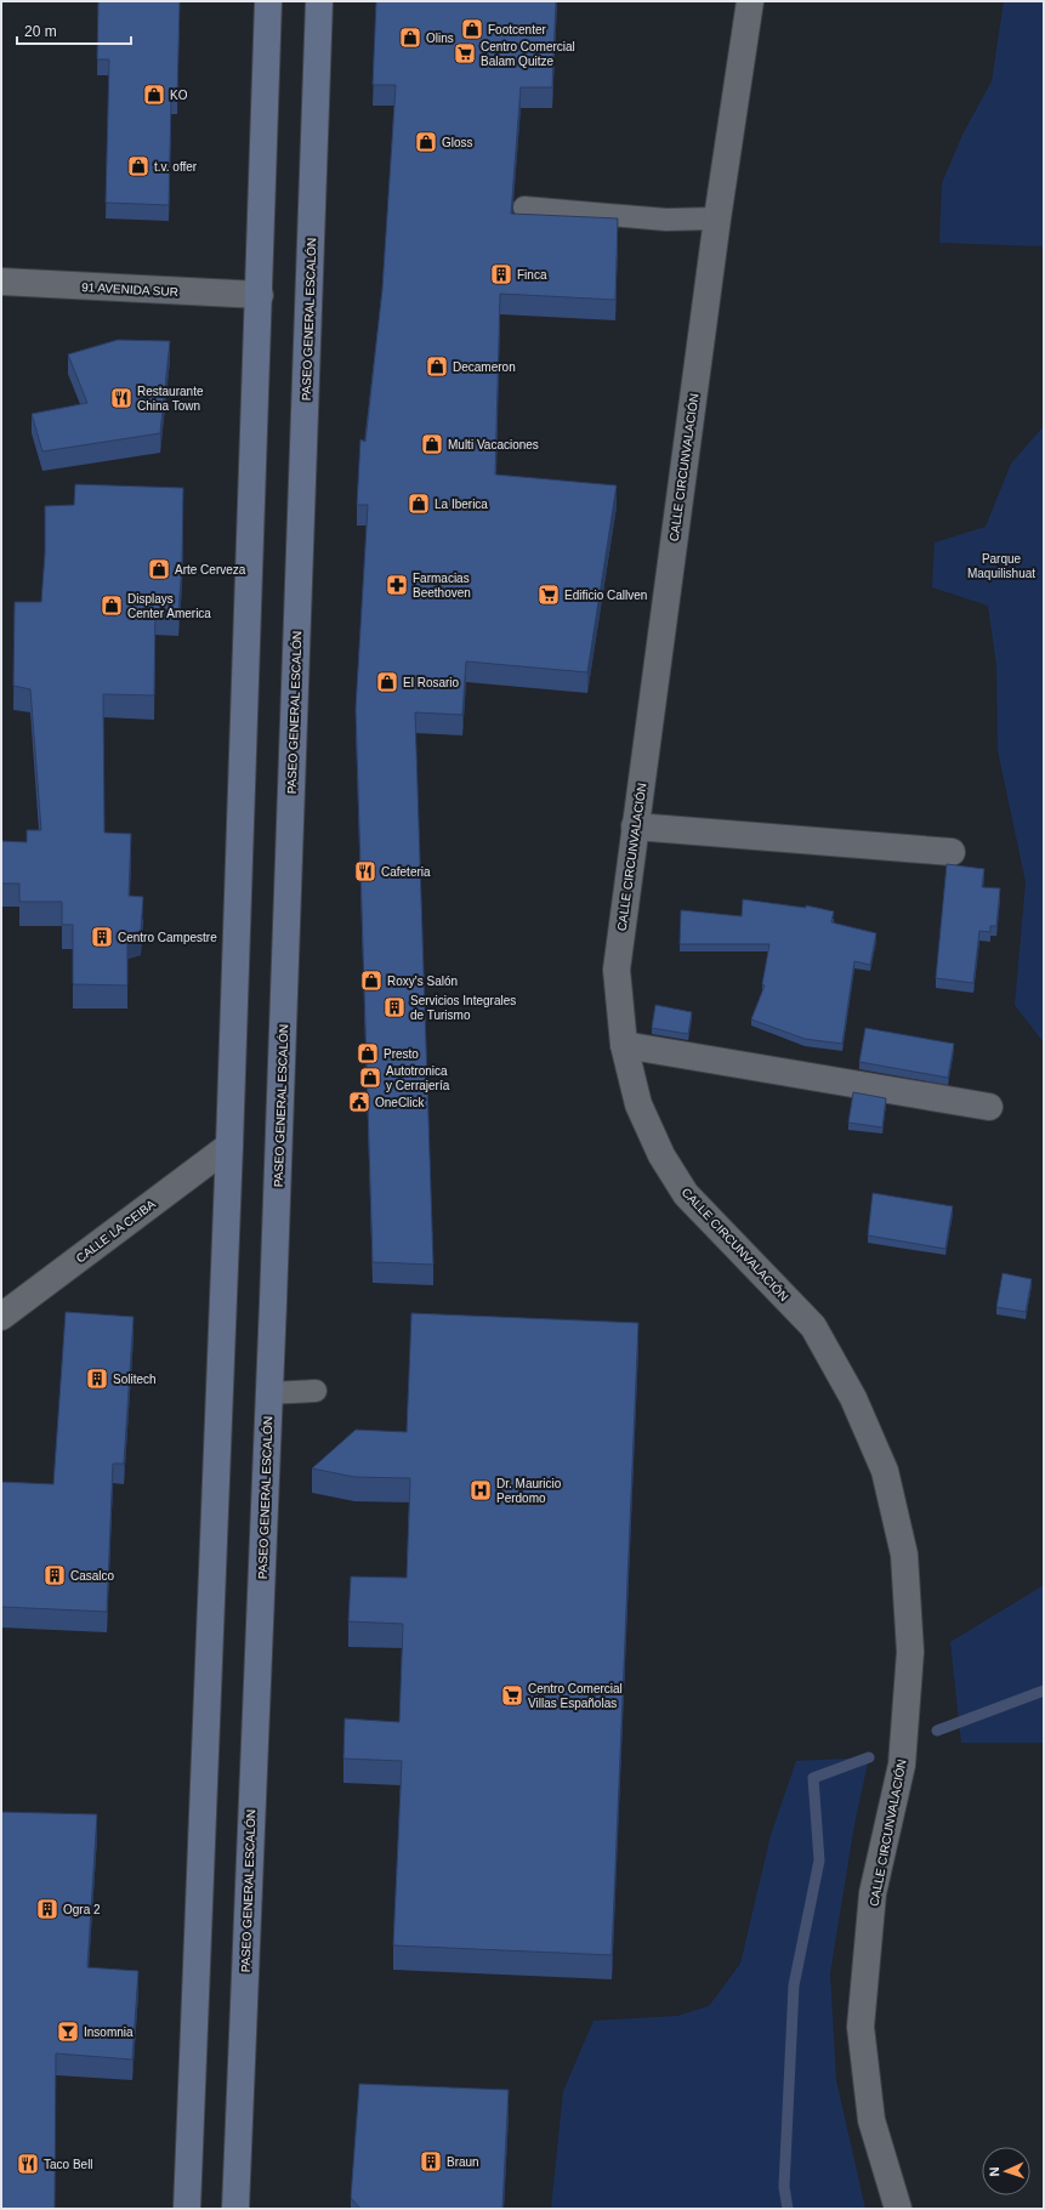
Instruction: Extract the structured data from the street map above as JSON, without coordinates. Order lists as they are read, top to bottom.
{
  "streets": {
    "main road": ["PASEO GENERAL ESCALÓN"],
    "street": ["91 AVENIDA SUR", "CALLE CIRCUNVALACIÓN", "CALLE LA CEIBA"]
  },
  "parks": ["Parque Maquilishuat"],
  "places": {
    "shop": [
      "Footcenter",
      "Olins",
      "KO",
      "Gloss",
      "t.v. offer",
      "Decameron",
      "Multi Vacaciones",
      "La Iberica",
      "Arte Cerveza",
      "Displays Center America",
      "El Rosario",
      "Roxy's Salón",
      "Presto",
      "Autotronica y Cerrajería"
    ],
    "supermarket": ["Centro Comercial Balam Quitze", "Edificio Callven", "Centro Comercial Villas Españolas"],
    "building": [
      "Finca",
      "Centro Campestre",
      "Servicios Integrales de Turismo",
      "Solitech",
      "Casalco",
      "Ogra 2",
      "Braun"
    ],
    "restaurant": ["Restaurante China Town", "Cafeteria", "Taco Bell"],
    "pharmacy": ["Farmacias Beethoven"],
    "public building": ["OneClick"],
    "hospital": ["Dr. Mauricio Perdomo"],
    "bar": ["Insomnia"]
  },
  "scale_bar": "20 m",
  "north": "left"
}
